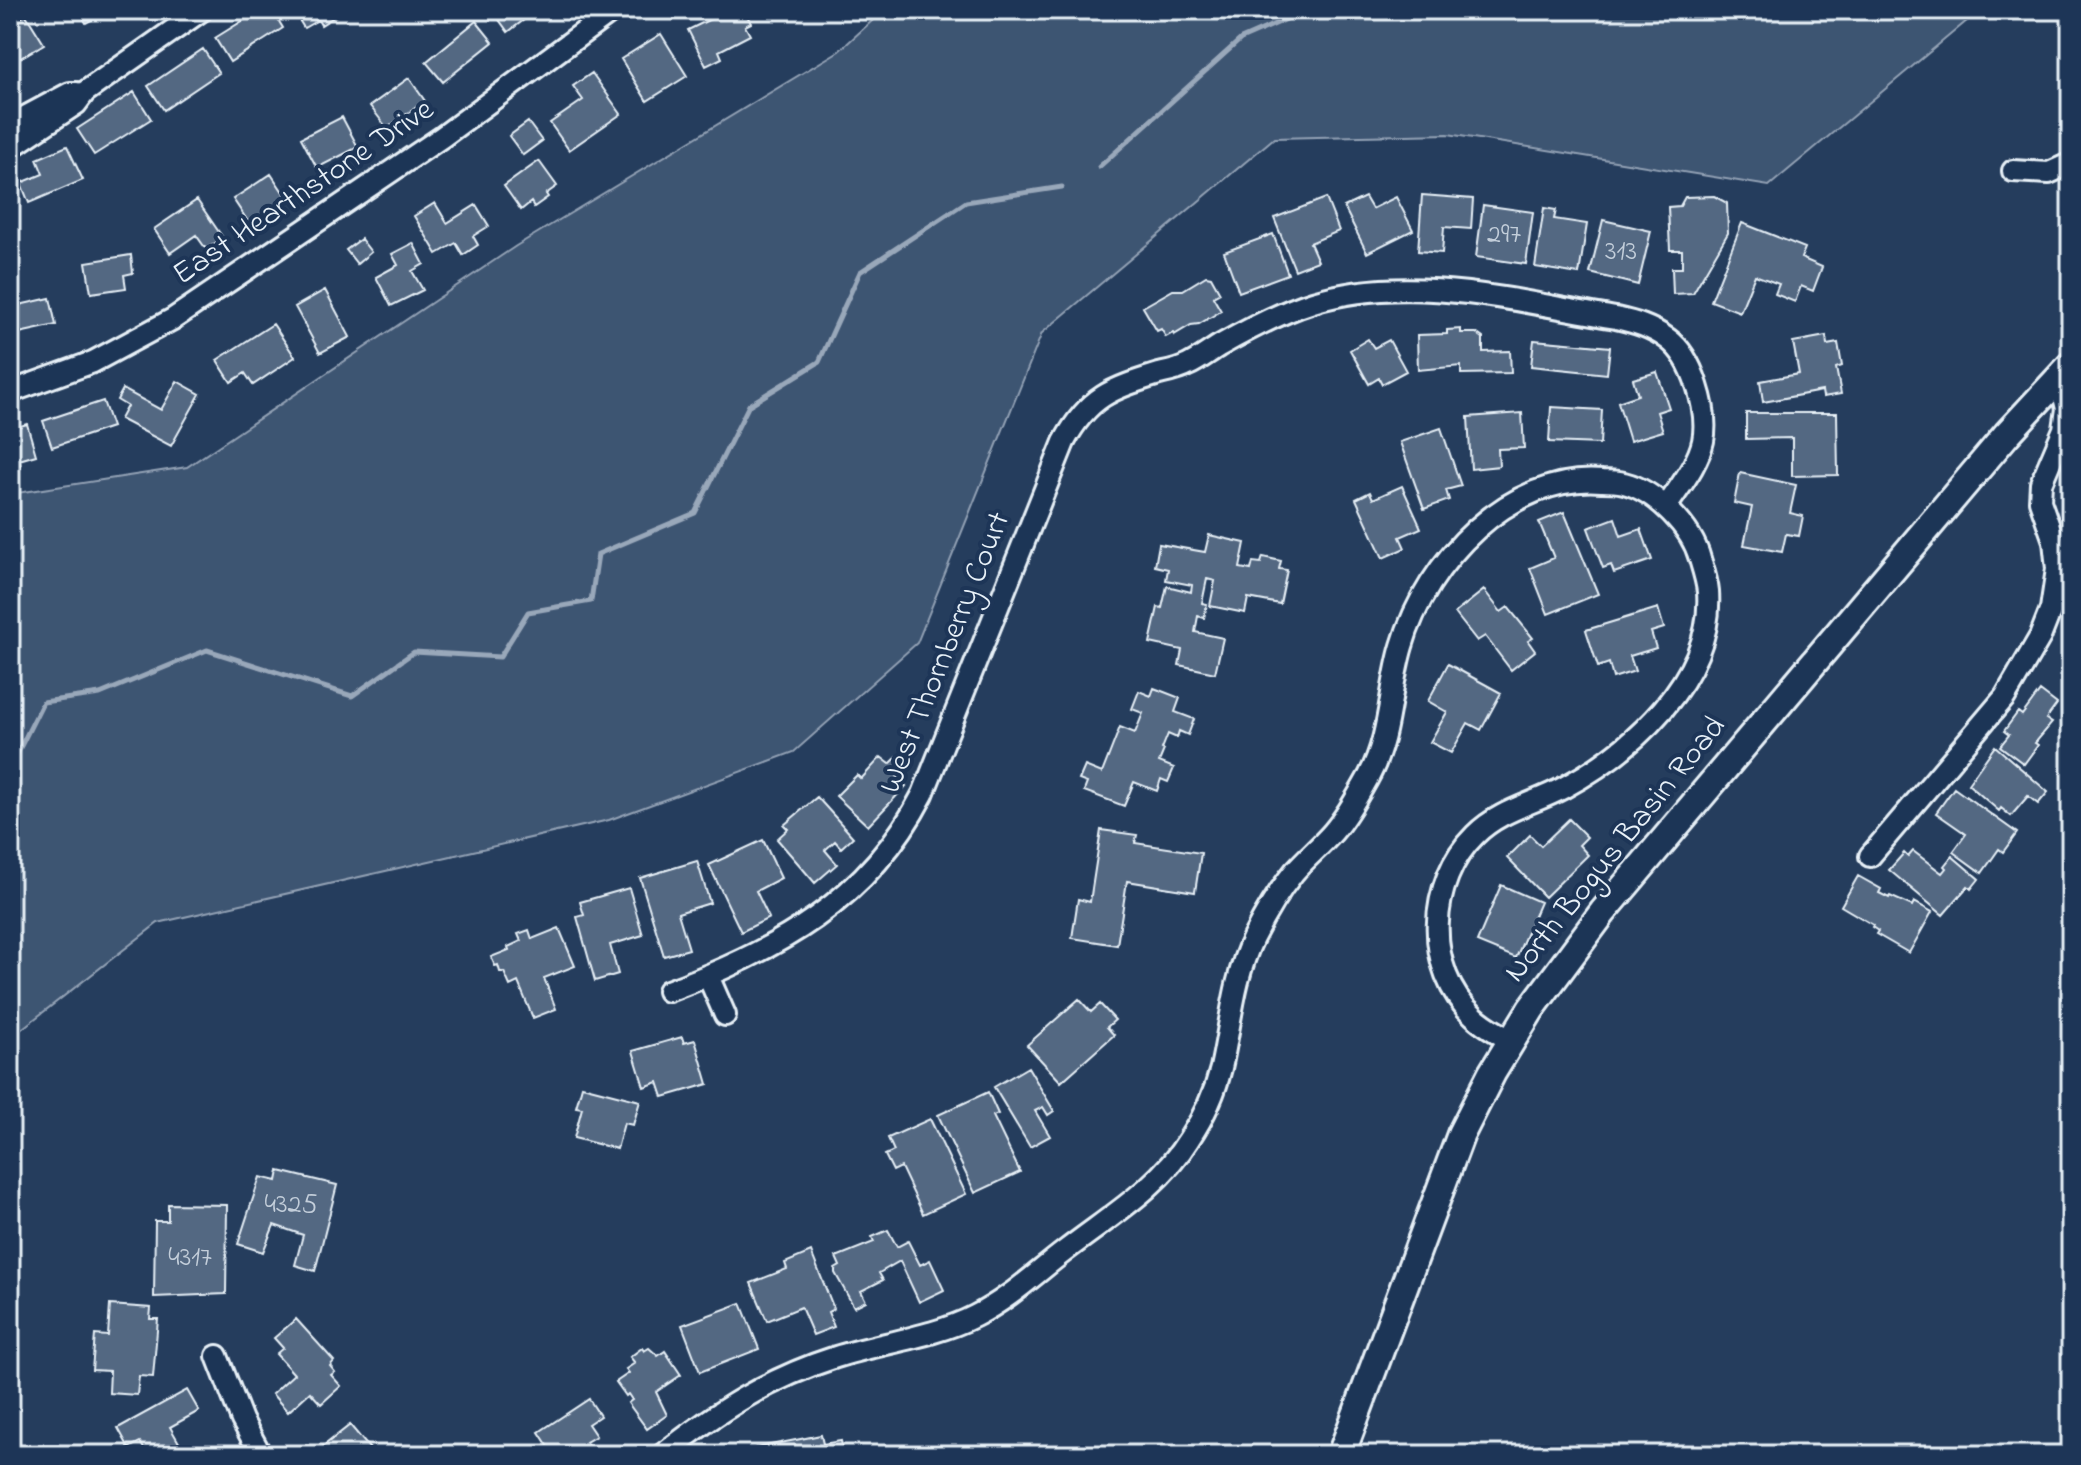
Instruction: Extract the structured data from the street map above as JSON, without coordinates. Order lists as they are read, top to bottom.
{
  "streets": {
    "street": ["East Hearthstone Drive", "West Thornberry Court", "North Bogus Basin Road"]
  },
  "house_numbers": [
    "297",
    "313",
    "4325",
    "4317"
  ]
}
